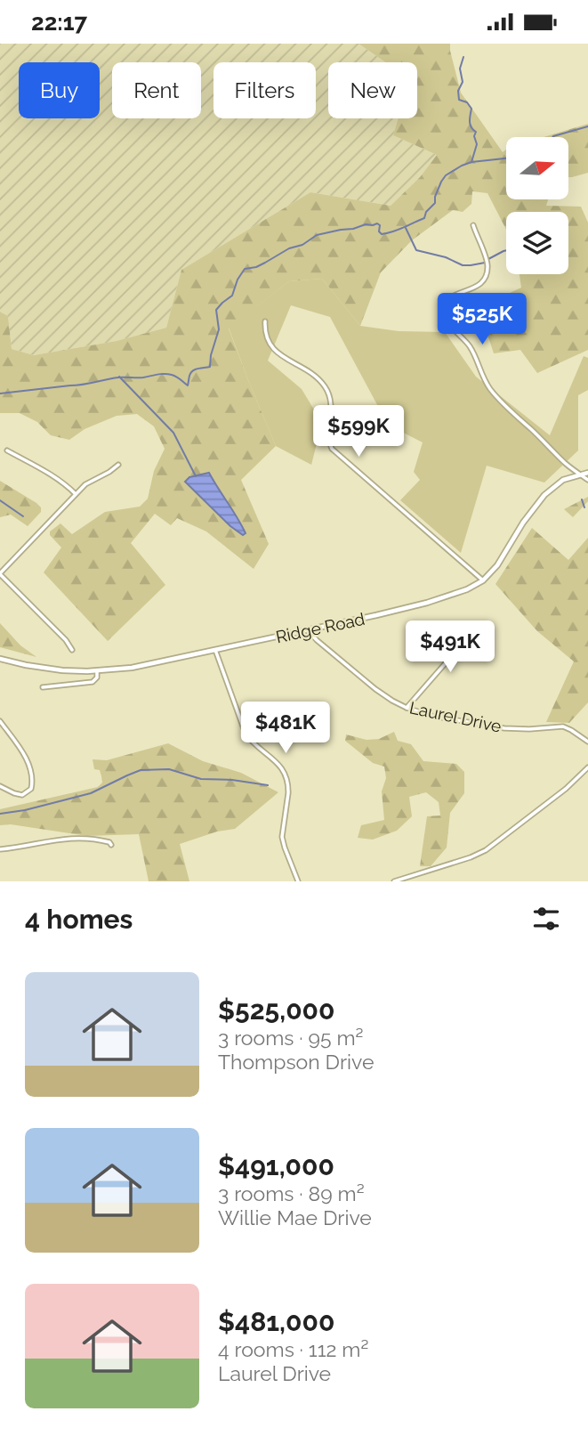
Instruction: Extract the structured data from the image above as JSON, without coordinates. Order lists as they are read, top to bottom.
{
  "streets": {
    "street": ["Ridge Road", "Laurel Drive"]
  },
  "crossings": [
    ["Ridge Road", "Laurel Drive"]
  ],
  "north": "right",
  "page": {
    "status": "22:17",
    "chip": [
      "Buy",
      "Rent",
      "Filters",
      "New"
    ],
    "price": [
      "$525K",
      "$599K",
      "$491K",
      "$481K"
    ],
    "heading": "4 homes",
    "list": [
      {
        "name": "$525,000",
        "note": "3 rooms · 95 m² · Thompson Drive"
      },
      {
        "name": "$491,000",
        "note": "3 rooms · 89 m² · Willie Mae Drive"
      },
      {
        "name": "$481,000",
        "note": "4 rooms · 112 m² · Laurel Drive"
      }
    ]
  }
}
